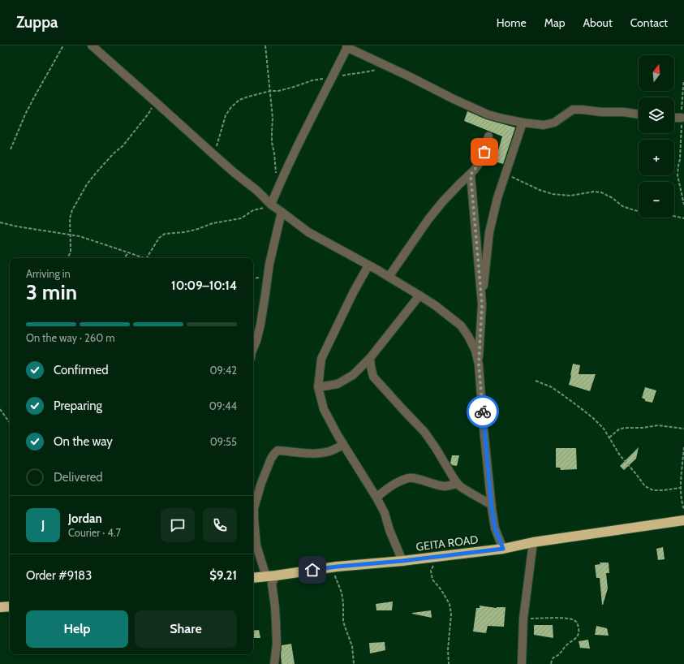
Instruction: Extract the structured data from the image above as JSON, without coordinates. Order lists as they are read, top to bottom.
{
  "streets": {
    "highway": ["GEITA ROAD"]
  },
  "north": "top",
  "page": {
    "header": "Zuppa",
    "nav": [
      "Home",
      "Map",
      "About",
      "Contact"
    ],
    "map_buttons": ["+", "−"],
    "heading": ["3 min", "Arriving in", "10:09–10:14"],
    "panel": [
      "Jordan",
      "Courier · 4.7",
      "Order #9183",
      "$9.21"
    ],
    "bar": "On the way · 260 m",
    "list": [
      ["Confirmed", "09:42"],
      ["Preparing", "09:44"],
      ["On the way", "09:55"],
      "Delivered"
    ],
    "round": "J",
    "buttons": ["Help", "Share"]
  }
}
